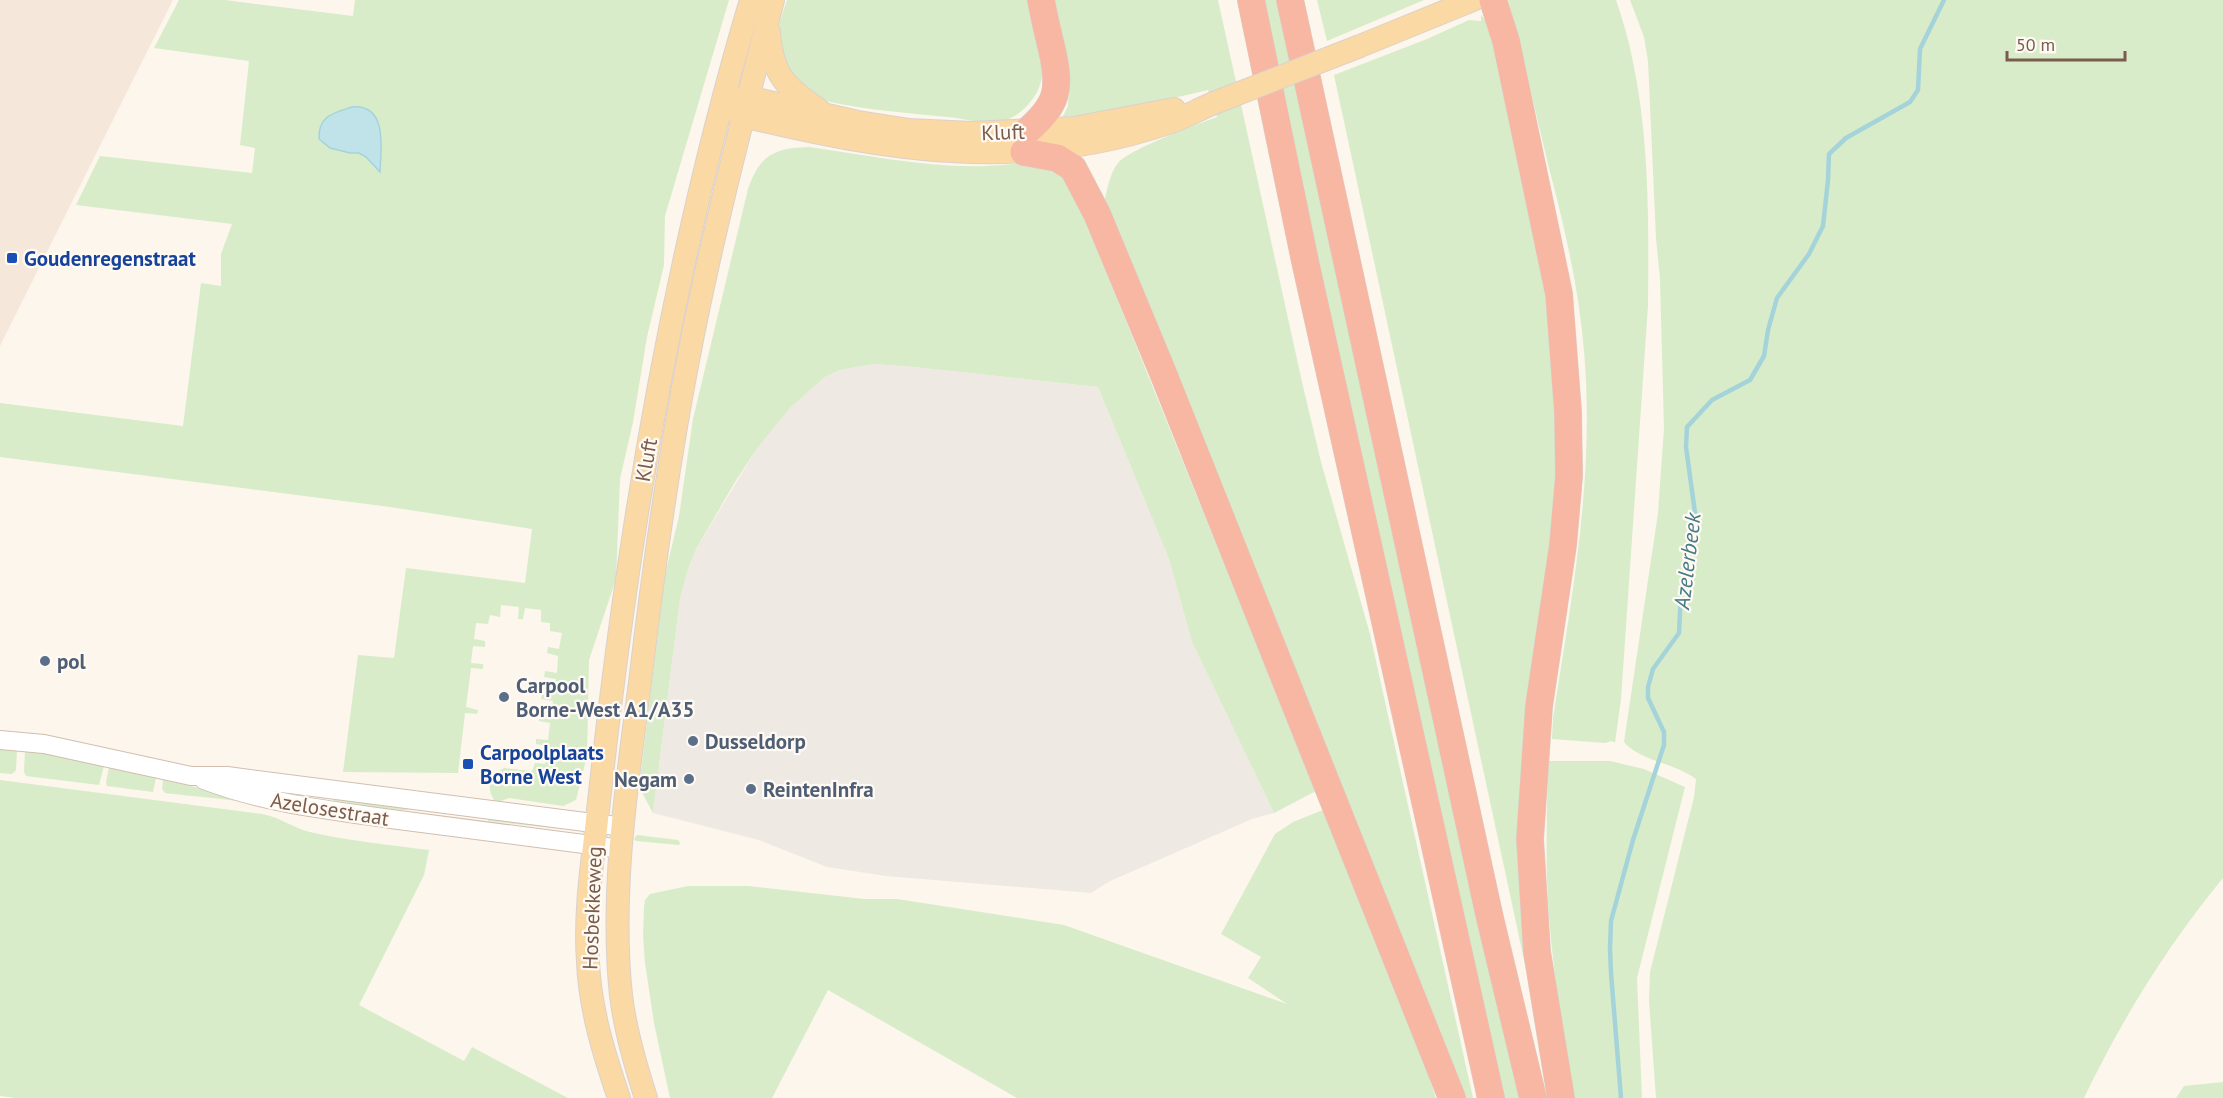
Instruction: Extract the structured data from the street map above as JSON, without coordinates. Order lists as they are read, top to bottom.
{
  "streets": {
    "main road": ["Kluft", "Hosbekkeweg"],
    "street": ["Azelosestraat"]
  },
  "crossings": [
    ["Kluft", "Azelosestraat"],
    ["Kluft", "Hosbekkeweg"],
    ["Azelosestraat", "Hosbekkeweg"]
  ],
  "water": ["Azelerbeek"],
  "places": {
    "transit": ["Goudenregenstraat", "Carpoolplaats Borne West"],
    "other": [
      "pol",
      "Carpool Borne-West A1/A35",
      "Dusseldorp",
      "Negam",
      "ReintenInfra"
    ]
  },
  "scale_bar": "50 m"
}
